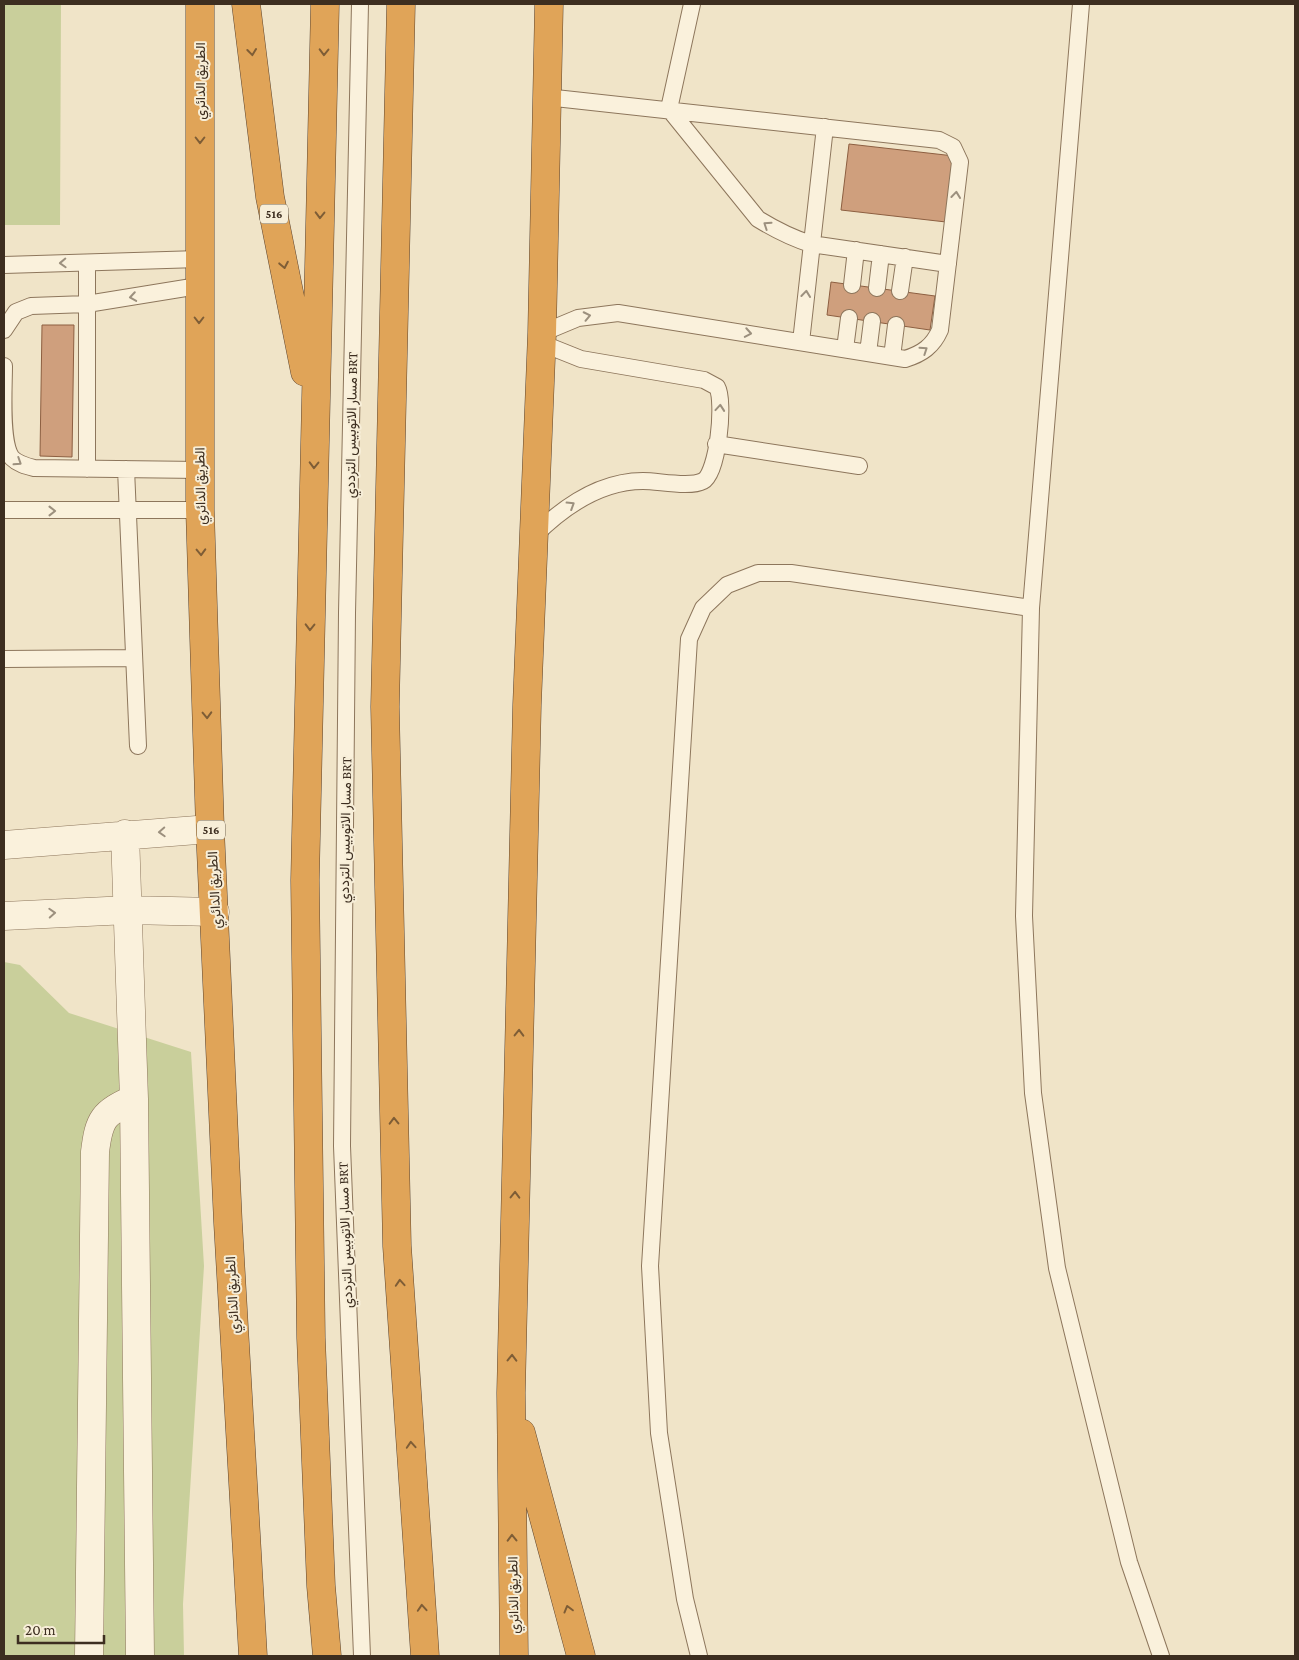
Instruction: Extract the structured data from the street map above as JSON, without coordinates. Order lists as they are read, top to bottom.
{
  "streets": {
    "highway": ["الطريق الدائري", "516"],
    "lane": ["مسار الاتوبيس الترددي BRT"]
  },
  "scale_bar": "20 m"
}
